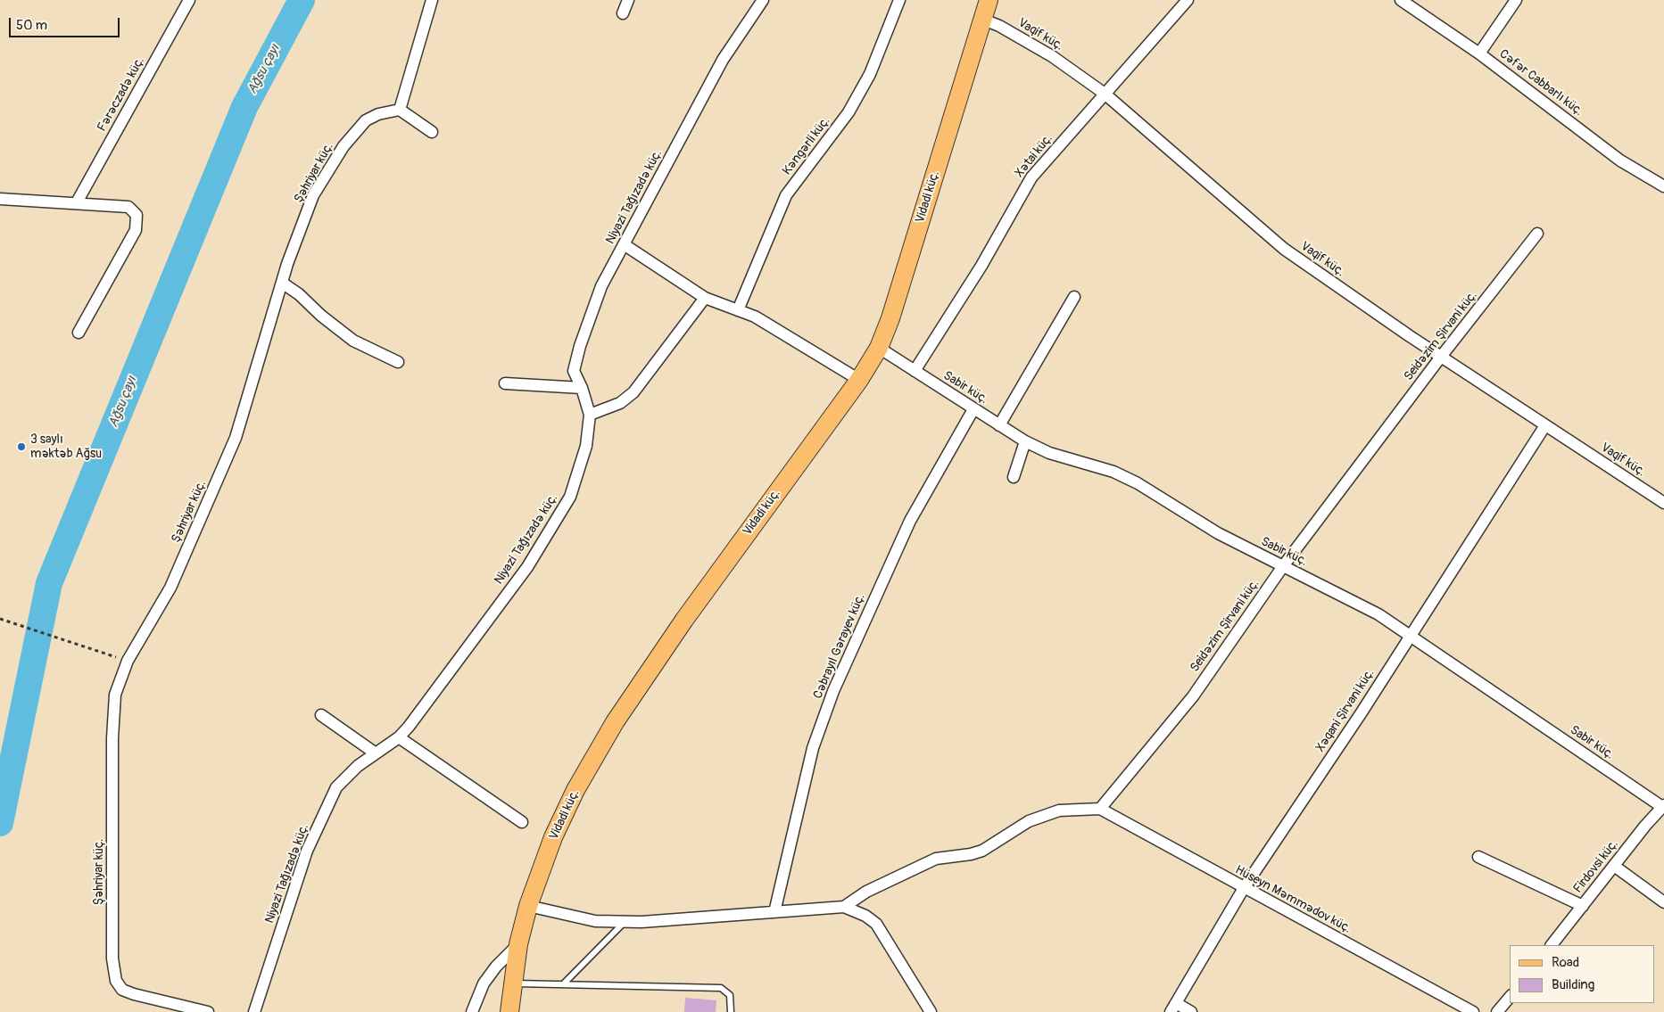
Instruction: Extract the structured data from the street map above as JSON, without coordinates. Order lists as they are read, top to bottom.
{
  "streets": {
    "main road": ["Vidadi küç."],
    "street": [
      "Vaqif küç.",
      "Cəfər Cabbarlı küç.",
      "Fərəczadə küç.",
      "Kəngərli küç.",
      "Xətai küç.",
      "Şəhriyar küç.",
      "Niyazi Tağızadə küç.",
      "Seidəzim Şirvani küç.",
      "Sabir küç.",
      "Cəbrayıl Gərayev küç.",
      "Xəqani Şirvani küç.",
      "Firdovsi küç.",
      "Hüseyn Məmmədov küç."
    ]
  },
  "crossings": [
    ["Vaqif küç.", "Xətai küç."],
    ["Vaqif küç.", "Vidadi küç."],
    ["Vaqif küç.", "Seidəzim Şirvani küç."],
    ["Vaqif küç.", "Xəqani Şirvani küç."],
    ["Xətai küç.", "Sabir küç."],
    ["Vidadi küç.", "Sabir küç."],
    ["Seidəzim Şirvani küç.", "Sabir küç."],
    ["Seidəzim Şirvani küç.", "Hüseyn Məmmədov küç."],
    ["Sabir küç.", "Cəbrayıl Gərayev küç."],
    ["Sabir küç.", "Xəqani Şirvani küç."],
    ["Sabir küç.", "Firdovsi küç."],
    ["Xəqani Şirvani küç.", "Hüseyn Məmmədov küç."]
  ],
  "water": ["Ağsu çayı"],
  "places": ["3 saylı məktəb Ağsu"],
  "legend": ["Road", "Building"],
  "scale_bar": "50 m"
}
